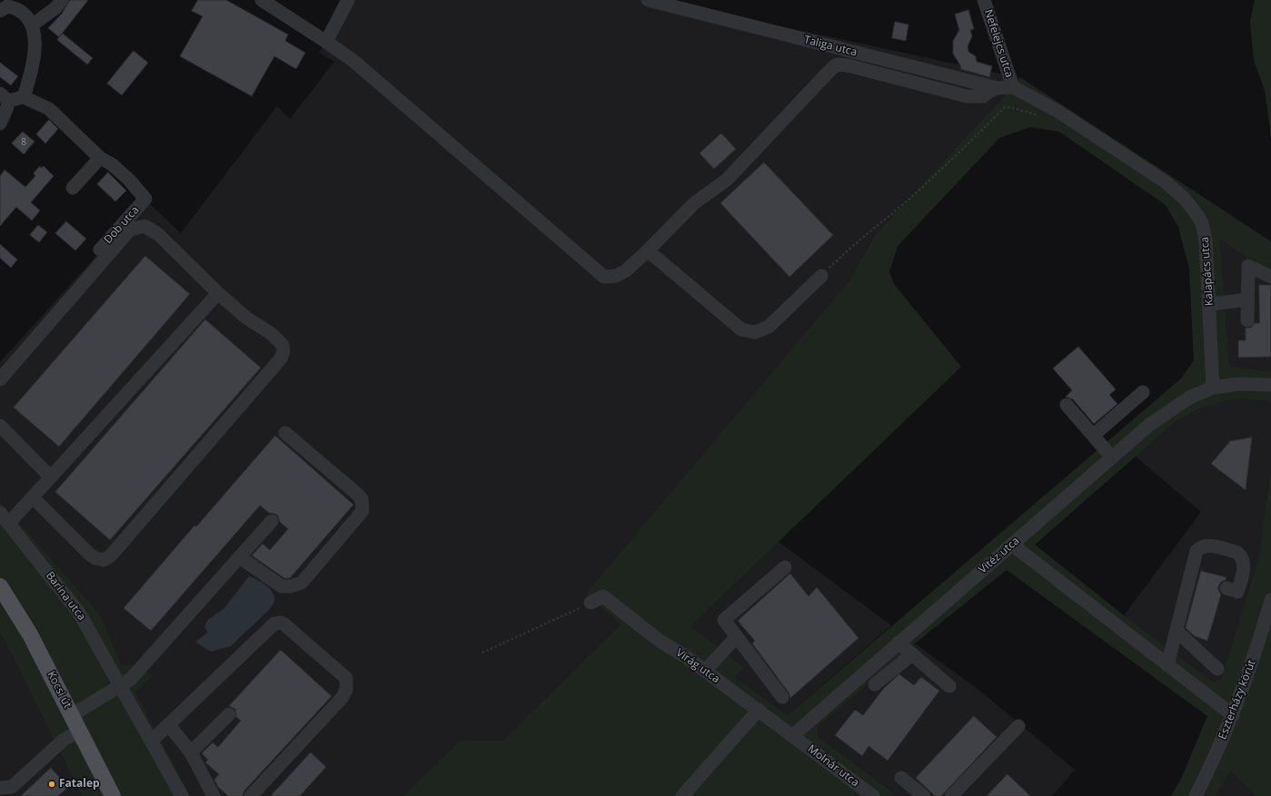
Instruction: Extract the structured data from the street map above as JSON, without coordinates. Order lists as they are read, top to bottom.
{
  "streets": {
    "main road": ["Kocsi út"],
    "street": [
      "Nefelejcs utca",
      "Taliga utca",
      "Dob utca",
      "Kalapács utca",
      "Vitéz utca",
      "Barina utca",
      "Virág utca",
      "Eszterházy körút",
      "Molnár utca"
    ]
  },
  "crossings": [
    ["Nefelejcs utca", "Taliga utca"],
    ["Nefelejcs utca", "Kalapács utca"],
    ["Taliga utca", "Kalapács utca"],
    ["Kalapács utca", "Vitéz utca"],
    ["Vitéz utca", "Virág utca"],
    ["Vitéz utca", "Molnár utca"],
    ["Virág utca", "Molnár utca"]
  ],
  "places": ["Fatalep"],
  "house_numbers": ["8"]
}
